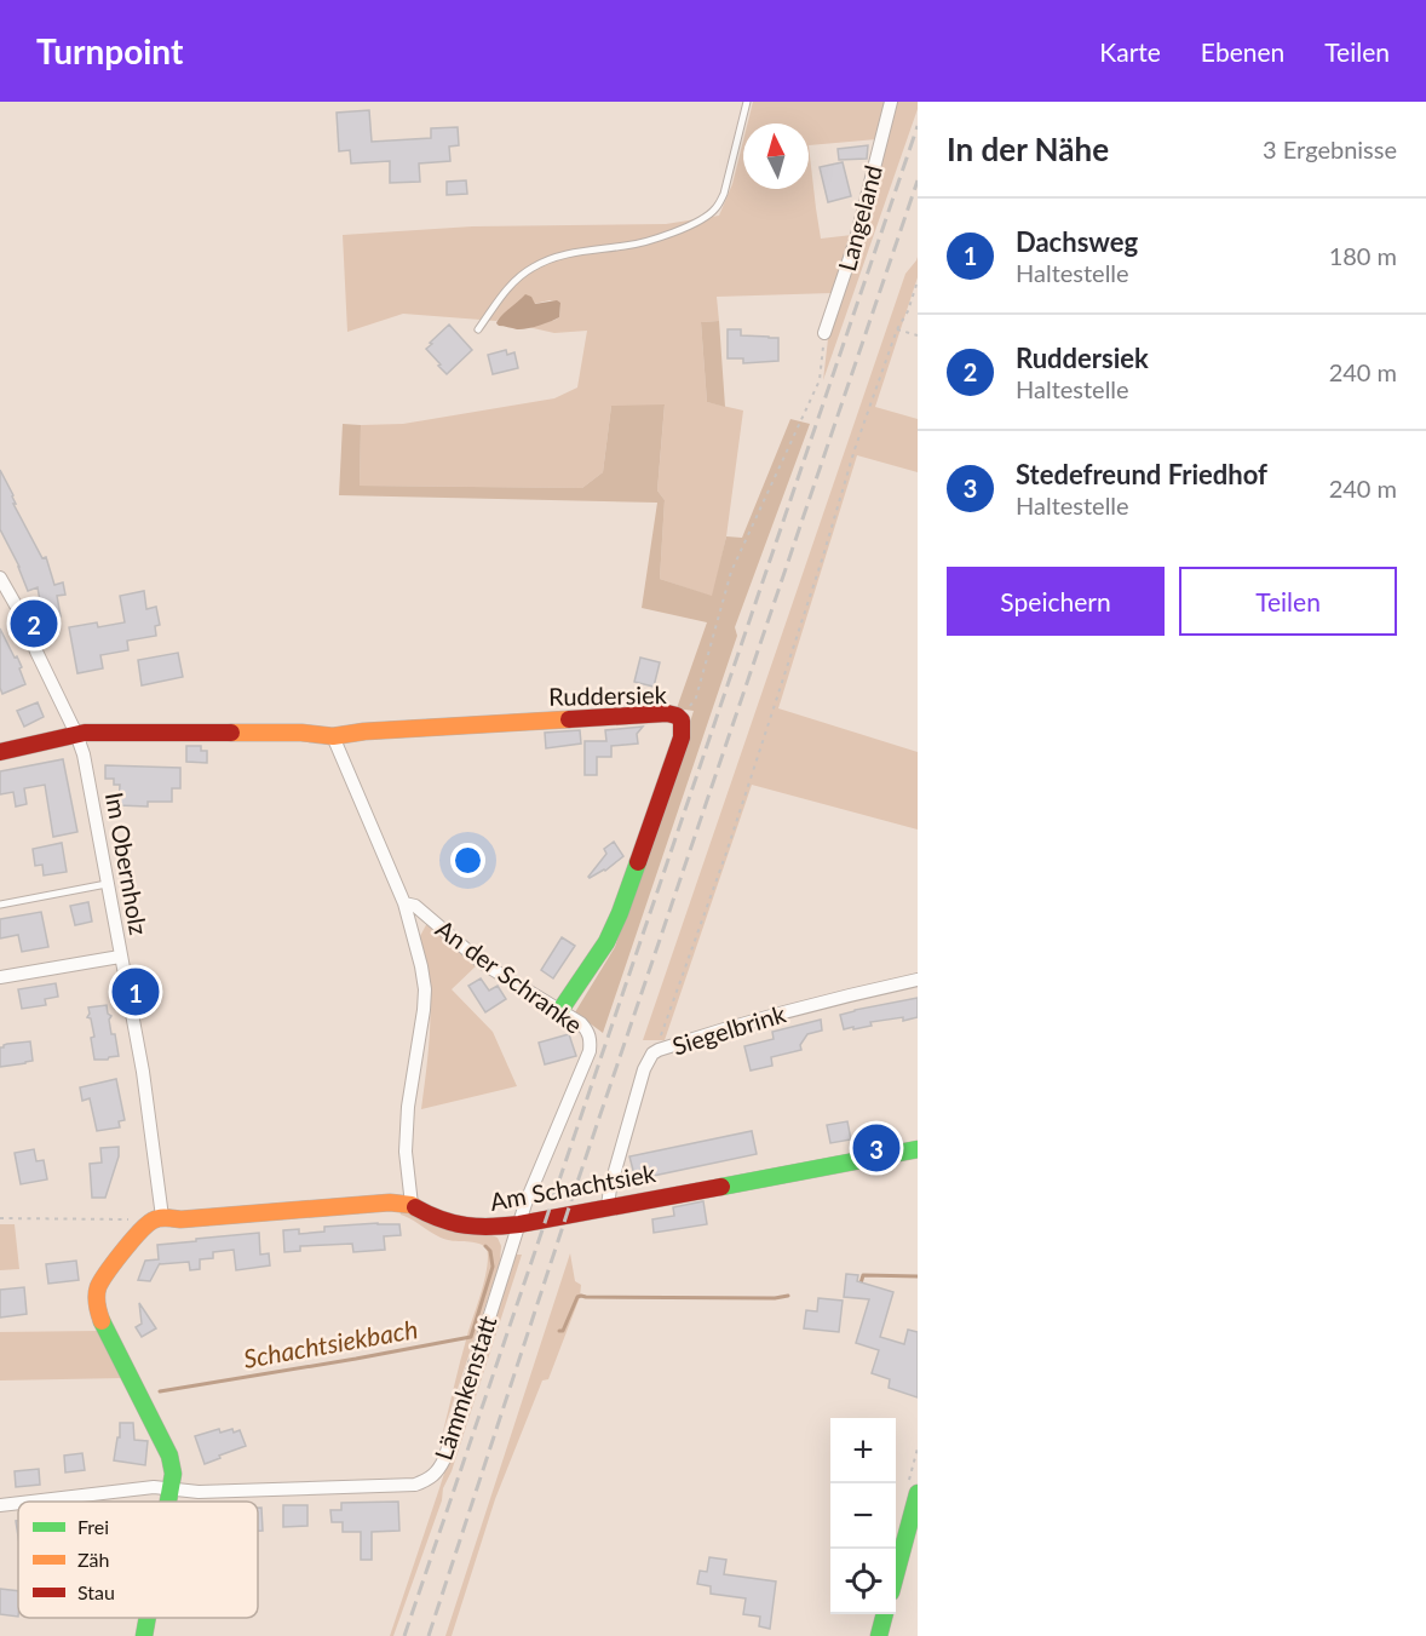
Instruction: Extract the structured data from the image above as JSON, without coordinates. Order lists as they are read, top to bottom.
{
  "streets": {
    "street": [
      "Langeland",
      "Ruddersiek",
      "Im Obernholz",
      "An der Schranke",
      "Siegelbrink",
      "Am Schachtsiek",
      "Lämmkenstatt"
    ]
  },
  "crossings": [
    ["Ruddersiek", "Im Obernholz"],
    ["Ruddersiek", "An der Schranke"],
    ["Im Obernholz", "Am Schachtsiek"],
    ["An der Schranke", "Am Schachtsiek"],
    ["An der Schranke", "Lämmkenstatt"],
    ["Siegelbrink", "Am Schachtsiek"],
    ["Am Schachtsiek", "Lämmkenstatt"]
  ],
  "water": ["Schachtsiekbach"],
  "legend": ["Frei", "Zäh", "Stau"],
  "north": "top",
  "page": {
    "header": "Turnpoint",
    "nav": ["Karte", "Ebenen", "Teilen"],
    "heading": ["In der Nähe", "3 Ergebnisse"],
    "list": [
      {
        "mark": "1",
        "name": "Dachsweg",
        "note": "Haltestelle",
        "value": "180 m"
      },
      {
        "mark": "2",
        "name": "Ruddersiek",
        "note": "Haltestelle",
        "value": "240 m"
      },
      {
        "mark": "3",
        "name": "Stedefreund Friedhof",
        "note": "Haltestelle",
        "value": "240 m"
      }
    ],
    "buttons": ["Speichern", "Teilen"],
    "pins": ["2", "1", "3"],
    "map_buttons": ["+", "−"]
  }
}
